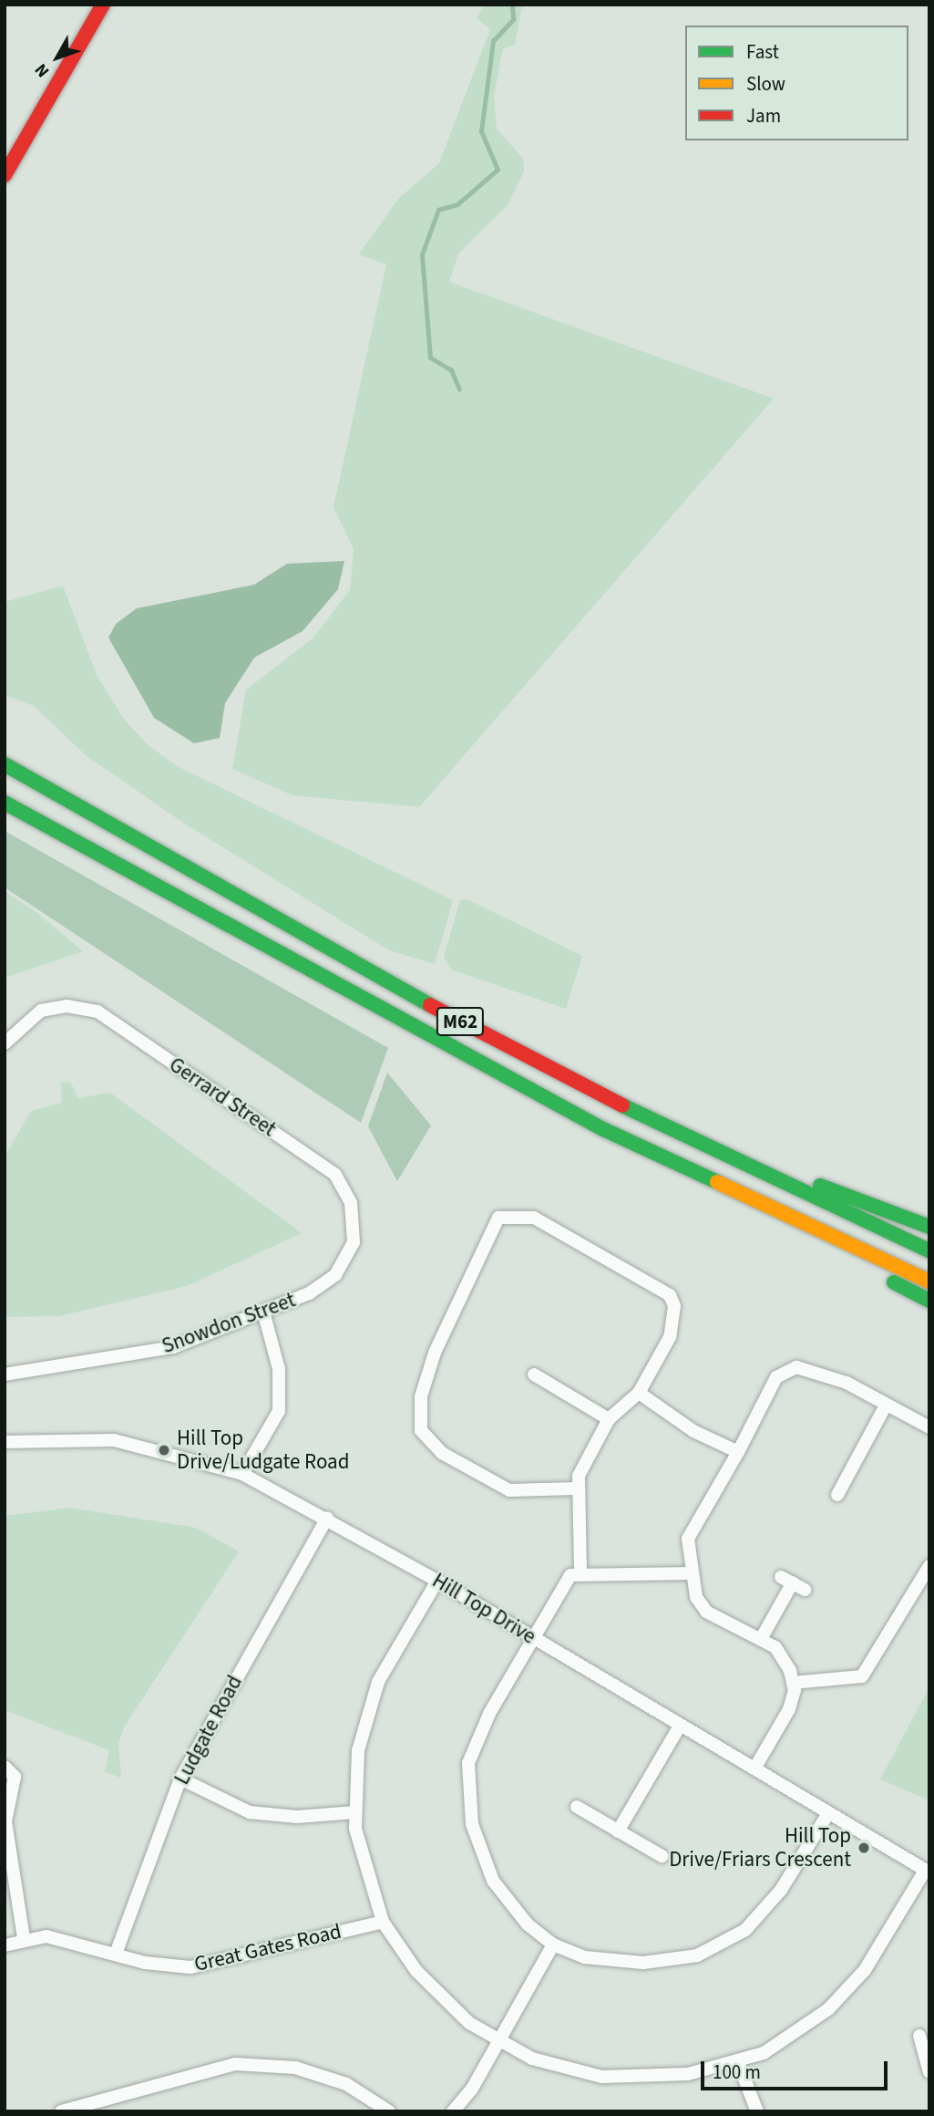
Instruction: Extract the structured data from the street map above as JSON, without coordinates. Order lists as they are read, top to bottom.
{
  "streets": {
    "main road": ["M62"],
    "street": [
      "Gerrard Street",
      "Snowdon Street",
      "Hill Top Drive",
      "Ludgate Road",
      "Great Gates Road"
    ]
  },
  "crossings": [
    ["Gerrard Street", "Snowdon Street"],
    ["Hill Top Drive", "Ludgate Road"],
    ["Ludgate Road", "Great Gates Road"]
  ],
  "places": ["Hill Top Drive/Ludgate Road", "Hill Top Drive/Friars Crescent"],
  "legend": ["Fast", "Slow", "Jam"],
  "scale_bar": "100 m",
  "north": "bottom left"
}
